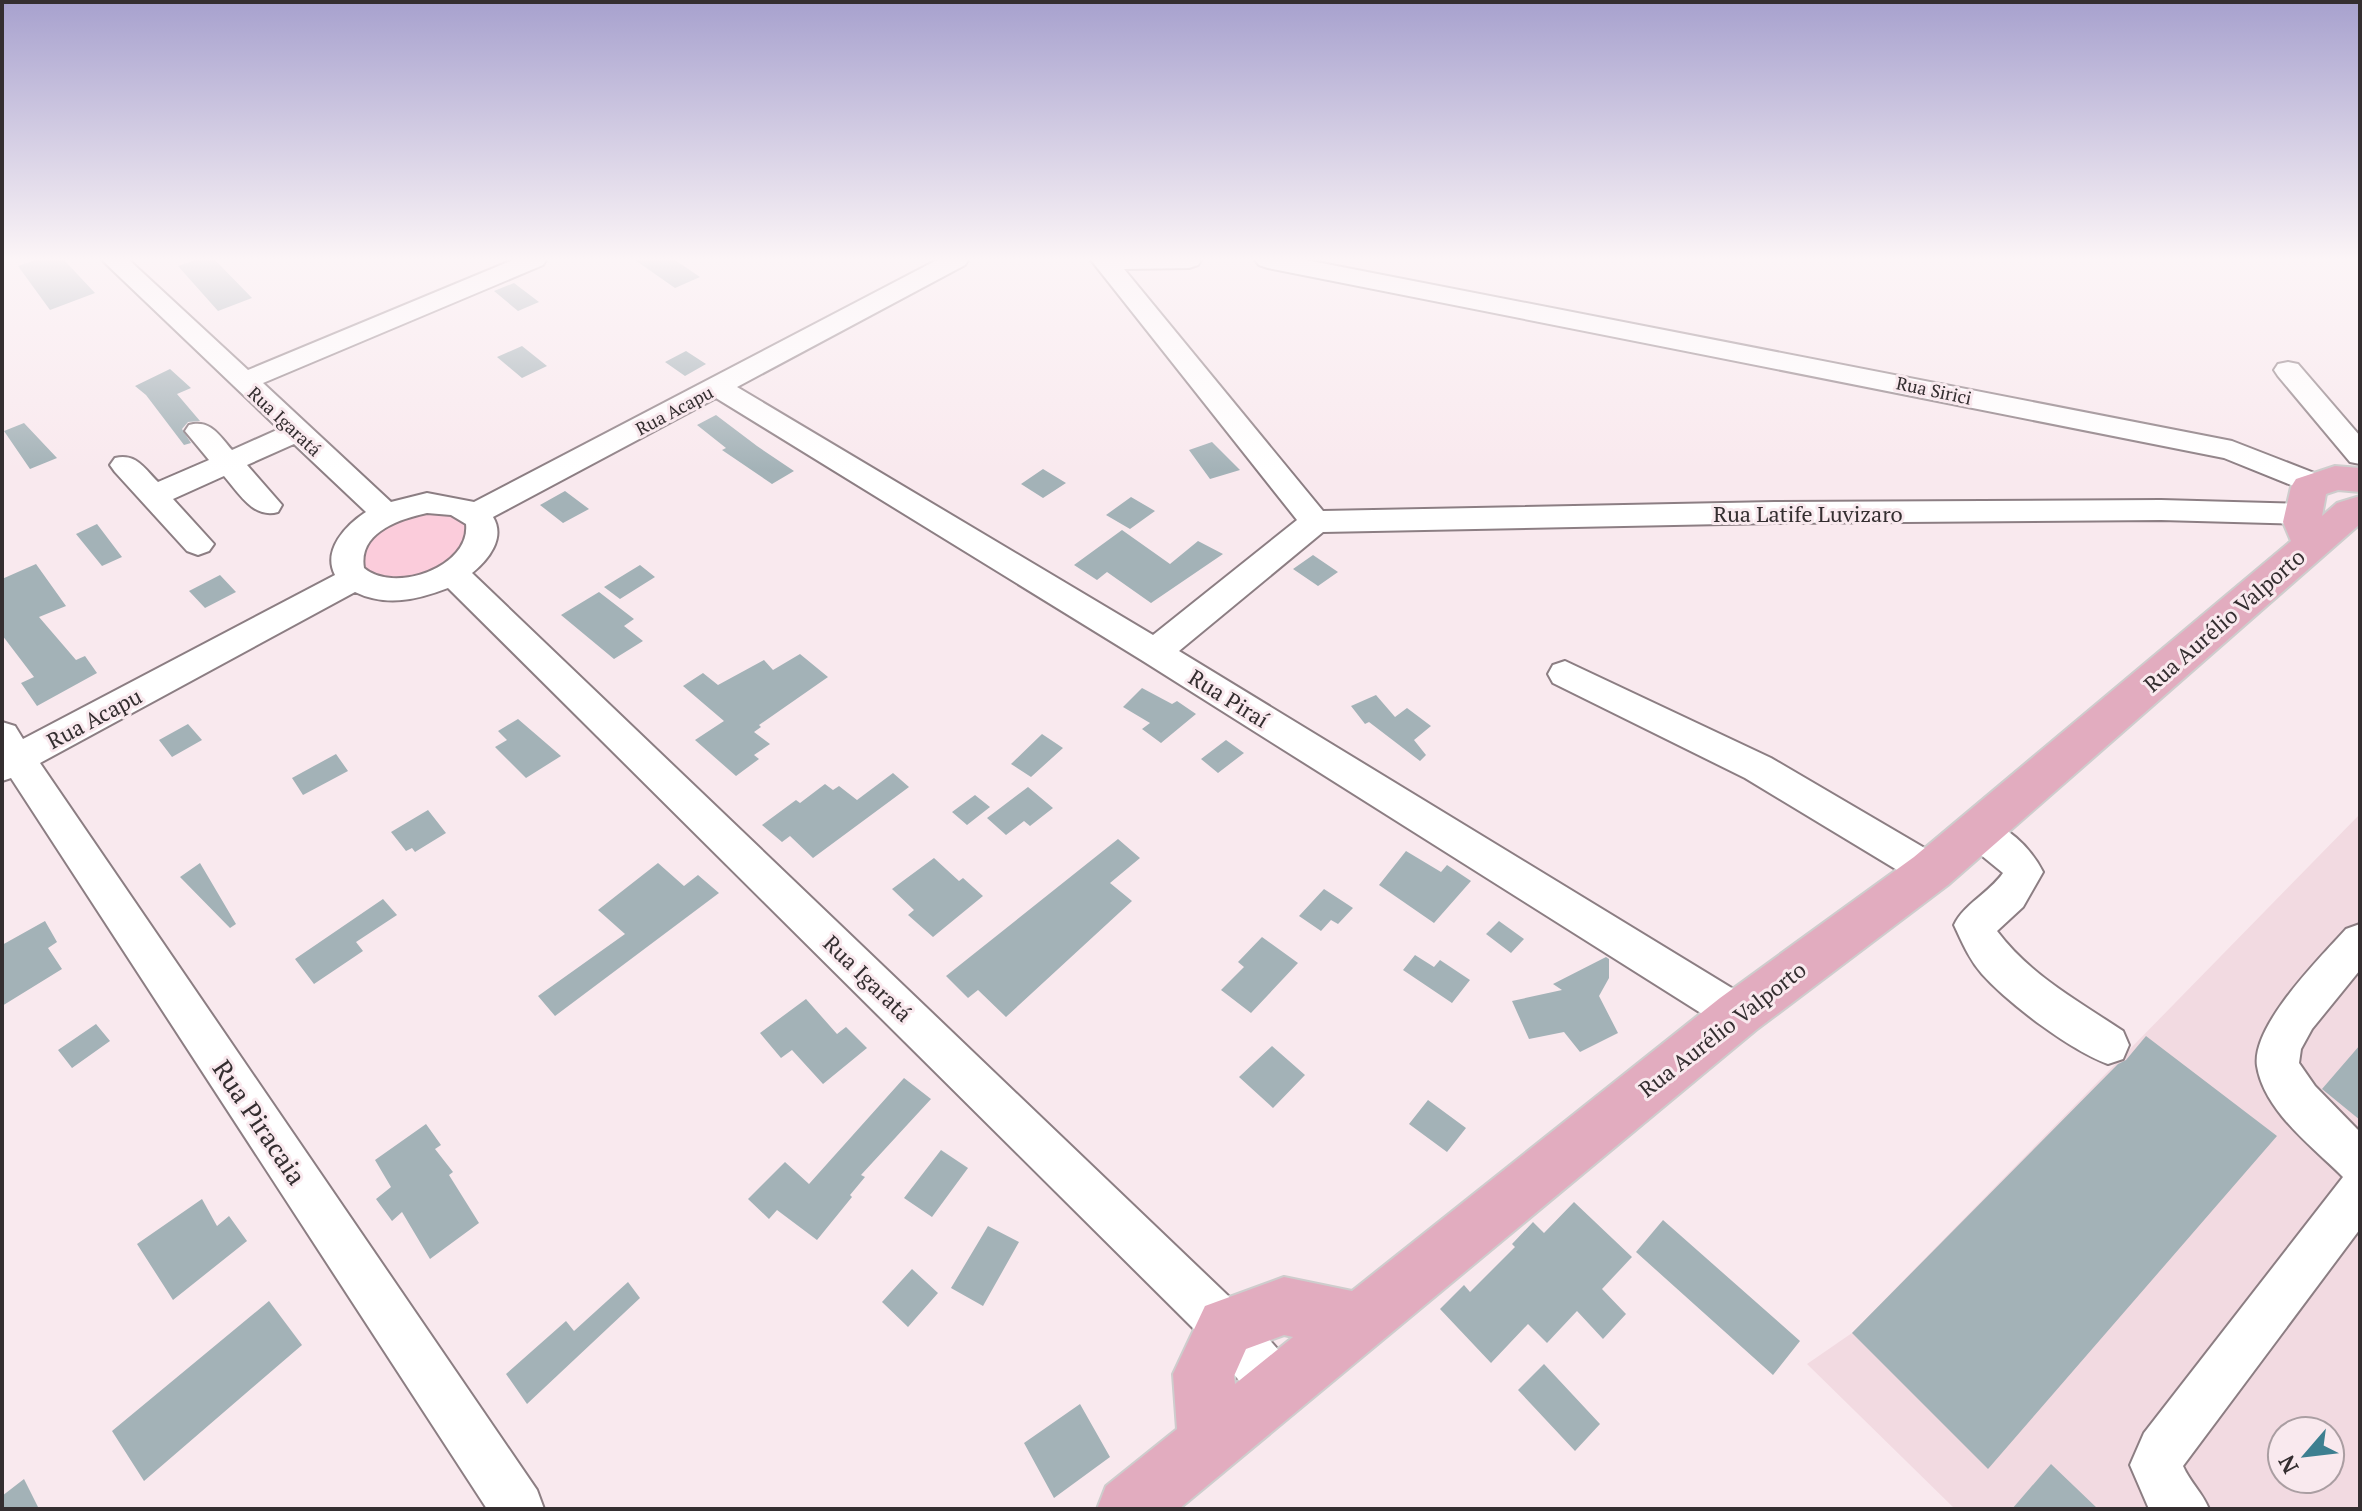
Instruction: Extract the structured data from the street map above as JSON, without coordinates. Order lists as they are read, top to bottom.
{
  "streets": {
    "main road": ["Rua Sirici", "Rua Aurélio Valporto"],
    "street": [
      "Rua Acapu",
      "Rua Igaratá",
      "Rua Latife Luvizaro",
      "Rua Piraí",
      "Rua Piracaia"
    ]
  },
  "crossings": [
    ["Rua Sirici", "Rua Latife Luvizaro"],
    ["Rua Sirici", "Rua Aurélio Valporto"],
    ["Rua Acapu", "Rua Igaratá"],
    ["Rua Acapu", "Rua Piraí"],
    ["Rua Acapu", "Rua Piracaia"],
    ["Rua Igaratá", "Rua Aurélio Valporto"],
    ["Rua Latife Luvizaro", "Rua Aurélio Valporto"],
    ["Rua Aurélio Valporto", "Rua Piraí"]
  ],
  "north": "bottom left"
}
